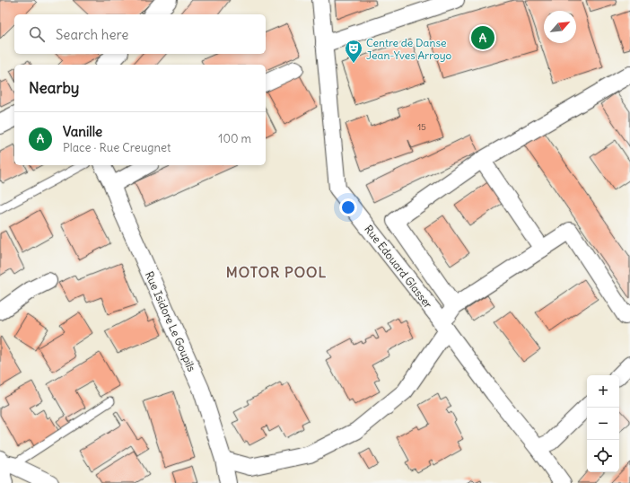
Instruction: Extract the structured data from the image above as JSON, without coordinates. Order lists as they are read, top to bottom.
{
  "streets": {
    "street": ["Rue Edouard Glasser", "Rue Isidore Le Goupils"]
  },
  "districts": ["MOTOR POOL"],
  "places": {
    "theatre": ["Centre de Danse Jean-Yves Arroyo"]
  },
  "house_numbers": ["15"],
  "north": "top right",
  "page": {
    "search": "Search here",
    "pins": "A",
    "heading": "Nearby",
    "list": [
      {
        "mark": "A",
        "name": "Vanille",
        "note": "Place · Rue Creugnet",
        "value": "100 m"
      }
    ],
    "map_buttons": ["+", "−"]
  }
}
